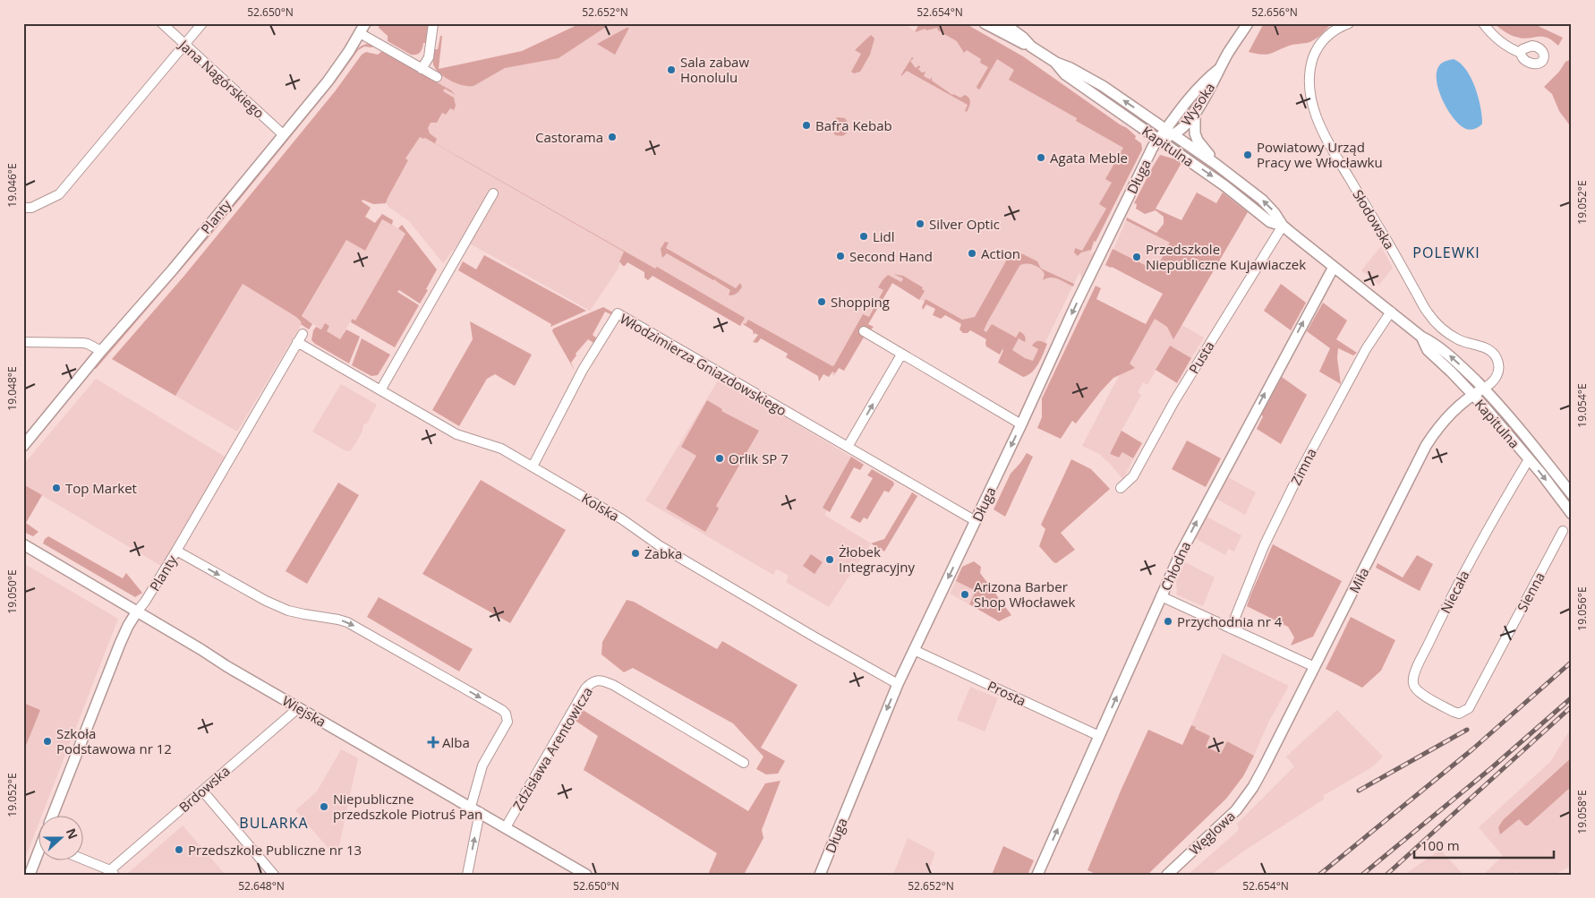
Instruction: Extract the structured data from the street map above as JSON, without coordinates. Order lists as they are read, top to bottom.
{
  "streets": {
    "street": [
      "Jana Nagórskiego",
      "Wysoka",
      "Kapitulna",
      "Długa",
      "Planty",
      "Słodowska",
      "Pusta",
      "Włodzimierza Gniazdowskiego",
      "Zimna",
      "Kolska",
      "Chłodna",
      "Miła",
      "Niecała",
      "Sienna",
      "Prosta",
      "Wiejska",
      "Zdzisława Arentowicza",
      "Brdowska",
      "Węglowa"
    ]
  },
  "crossings": [
    ["Jana Nagórskiego", "Planty"],
    ["Wysoka", "Kapitulna"],
    ["Wysoka", "Długa"],
    ["Kapitulna", "Długa"],
    ["Kapitulna", "Słodowska"],
    ["Kapitulna", "Pusta"],
    ["Kapitulna", "Zimna"],
    ["Kapitulna", "Chłodna"],
    ["Kapitulna", "Miła"],
    ["Kapitulna", "Niecała"],
    ["Długa", "Włodzimierza Gniazdowskiego"],
    ["Długa", "Kolska"],
    ["Długa", "Prosta"],
    ["Planty", "Kolska"],
    ["Planty", "Wiejska"],
    ["Słodowska", "Miła"],
    ["Włodzimierza Gniazdowskiego", "Kolska"],
    ["Chłodna", "Prosta"],
    ["Miła", "Węglowa"],
    ["Niecała", "Sienna"],
    ["Wiejska", "Zdzisława Arentowicza"],
    ["Wiejska", "Brdowska"]
  ],
  "one_way": ["Długa", "Chłodna"],
  "districts": ["POLEWKI", "BULARKA"],
  "places": {
    "other": [
      "Sala zabaw Honolulu",
      "Bafra Kebab",
      "Castorama",
      "Powiatowy Urząd Pracy we Włocławku",
      "Agata Meble",
      "Silver Optic",
      "Lidl",
      "Action",
      "Second Hand",
      "Przedszkole Niepubliczne Kujawiaczek",
      "Shopping",
      "Orlik SP 7",
      "Top Market",
      "Żabka",
      "Żłobek Integracyjny",
      "Arizona Barber Shop Włocławek",
      "Przychodnia nr 4",
      "Szkoła Podstawowa nr 12",
      "Niepubliczne przedszkole Piotruś Pan",
      "Przedszkole Publiczne nr 13"
    ],
    "health": ["Alba"]
  },
  "scale_bar": "100 m",
  "north": "right",
  "coordinates": [
    "52.650°N",
    "52.652°N",
    "52.654°N",
    "52.656°N",
    "19.046°E",
    "19.052°E",
    "19.048°E",
    "19.054°E",
    "19.050°E",
    "19.056°E",
    "19.058°E",
    "52.648°N"
  ]
}
